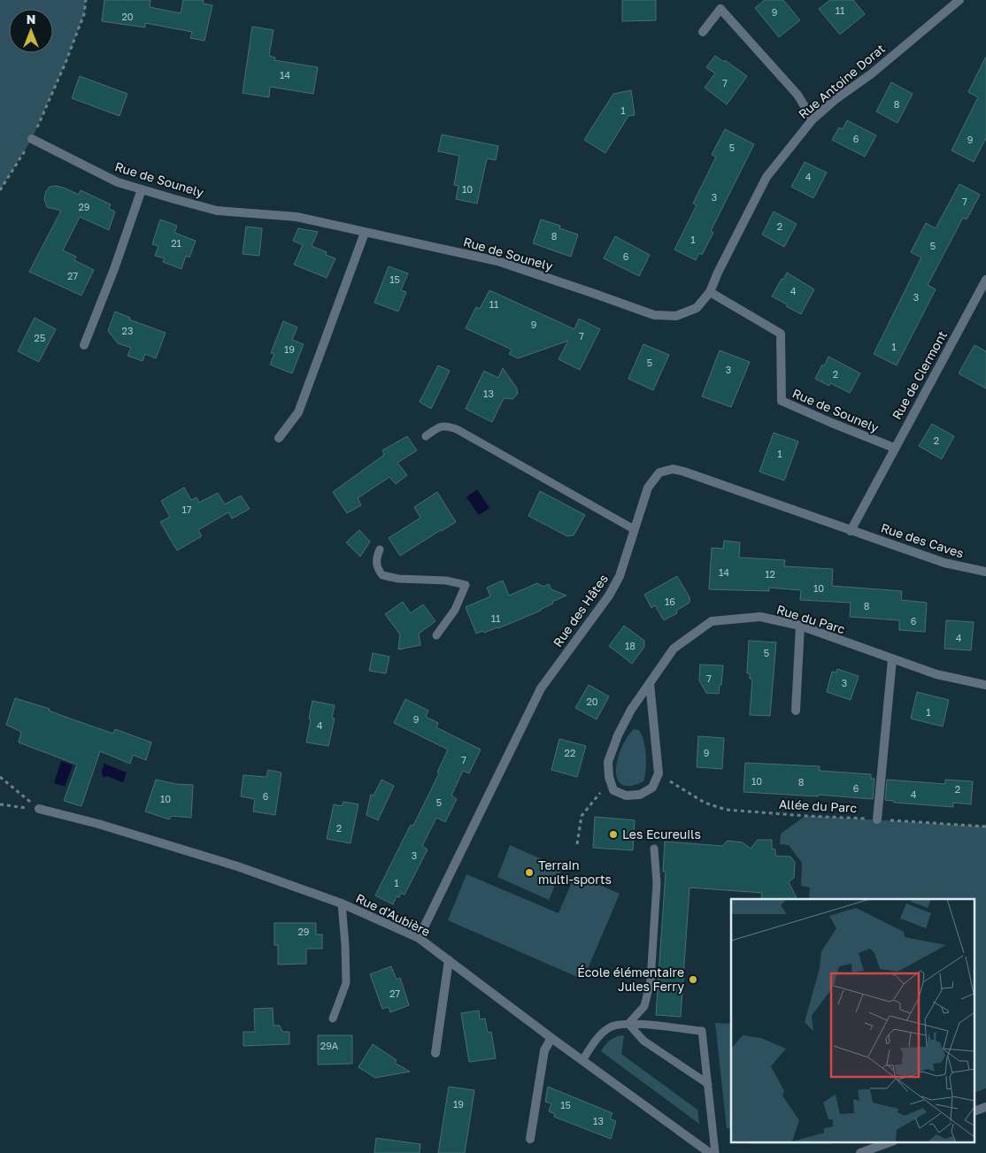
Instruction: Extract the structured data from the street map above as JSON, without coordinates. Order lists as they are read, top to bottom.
{
  "streets": {
    "street": [
      "Rue Antoine Dorat",
      "Rue de Sounely",
      "Rue de Clermont",
      "Rue des Caves",
      "Rue des Hâtes",
      "Rue du Parc",
      "Rue d'Aubière"
    ],
    "path": ["Allée du Parc"]
  },
  "crossings": [
    ["Rue Antoine Dorat", "Rue de Sounely"],
    ["Rue de Sounely", "Rue de Clermont"],
    ["Rue de Clermont", "Rue des Caves"],
    ["Rue de Clermont", "Rue des Hâtes"],
    ["Rue des Caves", "Rue des Hâtes"],
    ["Rue des Hâtes", "Rue d'Aubière"]
  ],
  "places": ["Les Ecureuils", "Terrain multi-sports", "École élémentaire Jules Ferry"],
  "house_numbers": [
    "11",
    "9",
    "20",
    "14",
    "7",
    "8",
    "1",
    "6",
    "9",
    "5",
    "4",
    "10",
    "3",
    "7",
    "29",
    "2",
    "8",
    "1",
    "21",
    "5",
    "6",
    "27",
    "15",
    "4",
    "3",
    "11",
    "9",
    "23",
    "7",
    "25",
    "1",
    "19",
    "5",
    "3",
    "2",
    "13",
    "2",
    "1",
    "17",
    "14",
    "12",
    "10",
    "16",
    "8",
    "11",
    "6",
    "4",
    "18",
    "5",
    "7",
    "3",
    "20",
    "1",
    "9",
    "4",
    "22",
    "9",
    "7",
    "10",
    "8",
    "6",
    "2",
    "4",
    "6",
    "10",
    "5",
    "2",
    "3",
    "1",
    "29",
    "27",
    "29A",
    "19",
    "15",
    "13"
  ],
  "north": "top"
}
